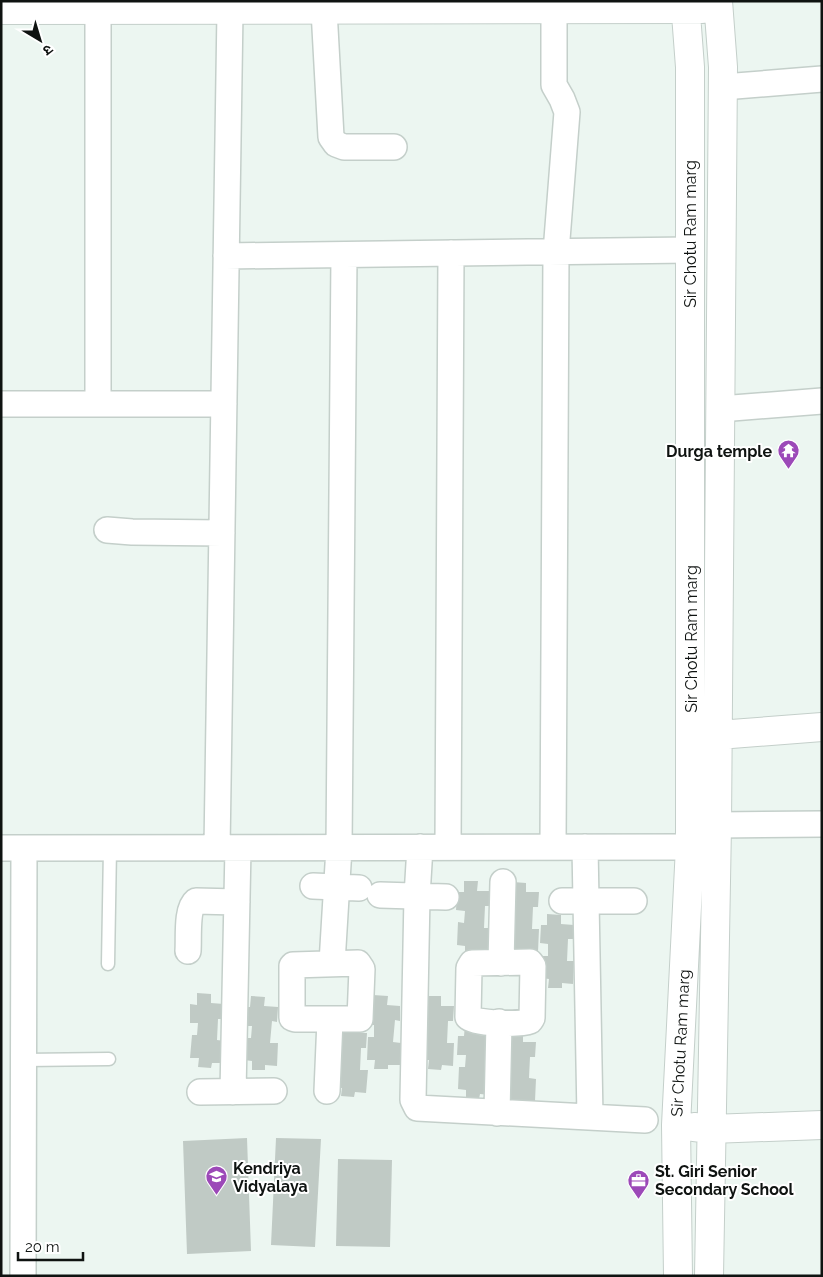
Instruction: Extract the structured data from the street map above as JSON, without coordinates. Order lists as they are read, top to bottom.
{
  "streets": {
    "street": ["Sir Chotu Ram marg"]
  },
  "places": {
    "temple": ["Durga temple"],
    "school or university": ["Kendriya Vidyalaya"],
    "office": ["St. Giri Senior Secondary School"]
  },
  "scale_bar": "20 m",
  "north": "bottom right"
}
